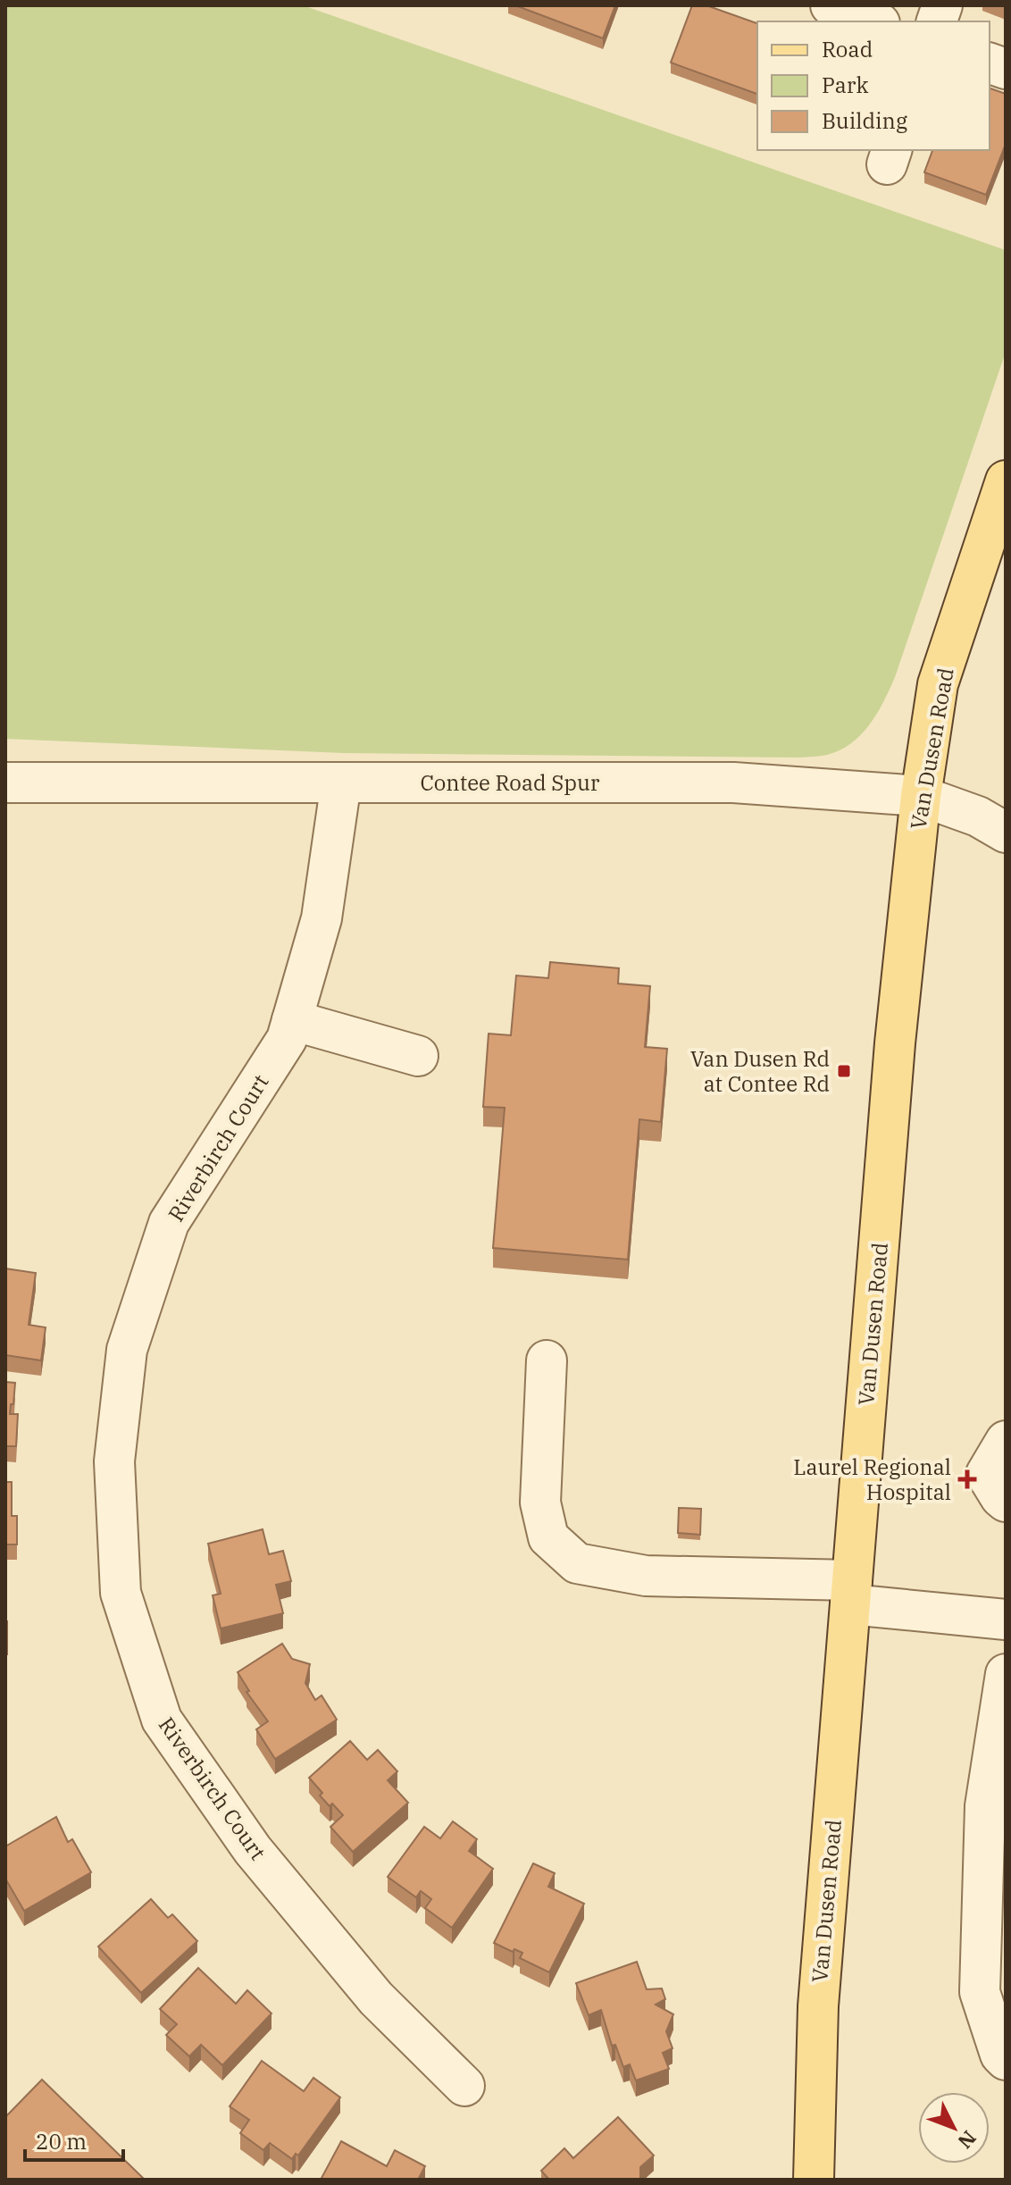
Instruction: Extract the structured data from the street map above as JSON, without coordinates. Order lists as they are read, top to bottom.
{
  "streets": {
    "main road": ["Van Dusen Road"],
    "street": ["Contee Road Spur", "Riverbirch Court"]
  },
  "crossings": [
    ["Van Dusen Road", "Contee Road Spur"],
    ["Contee Road Spur", "Riverbirch Court"]
  ],
  "places": {
    "transit": ["Van Dusen Rd at Contee Rd"],
    "health": ["Laurel Regional Hospital"]
  },
  "legend": ["Road", "Park", "Building"],
  "scale_bar": "20 m",
  "north": "bottom right"
}
